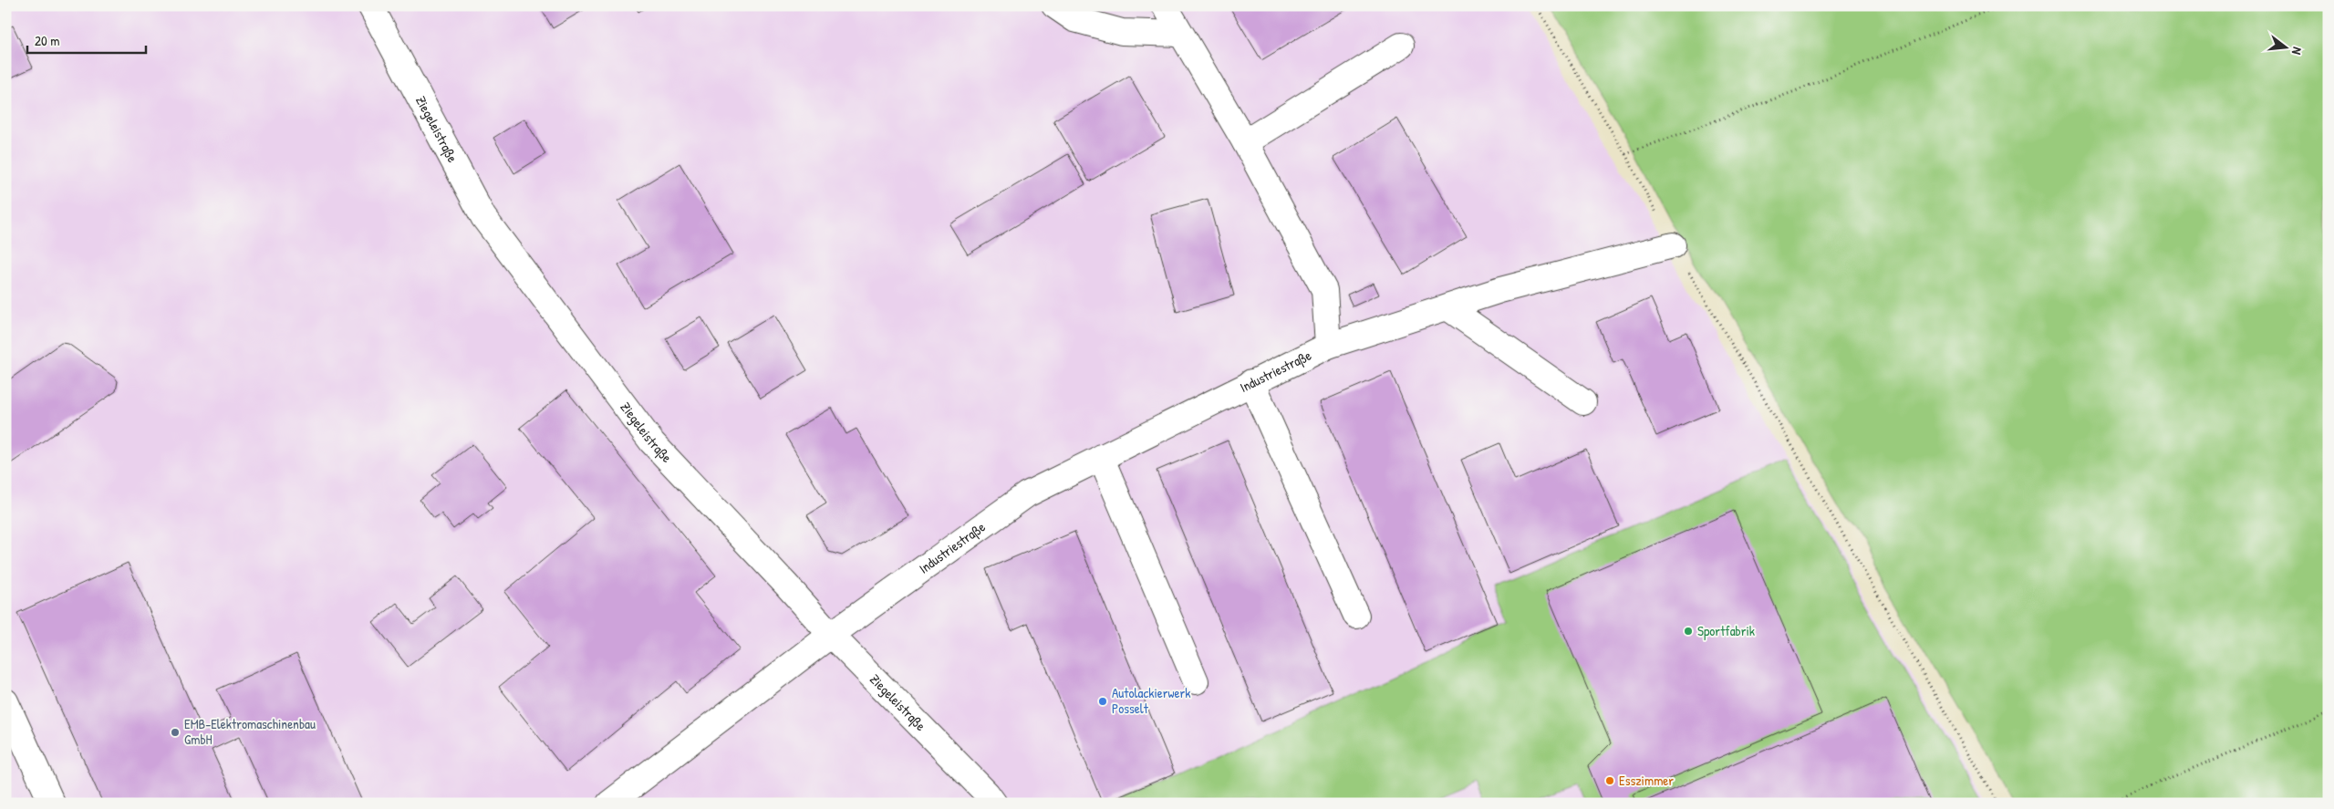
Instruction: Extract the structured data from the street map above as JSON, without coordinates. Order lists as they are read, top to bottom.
{
  "streets": {
    "street": ["Ziegeleistraße", "Industriestraße"]
  },
  "crossings": [
    ["Ziegeleistraße", "Industriestraße"]
  ],
  "places": [
    "Sportfabrik",
    "Autolackierwerk Posselt",
    "EMB-Elektromaschinenbau GmbH",
    "Esszimmer"
  ],
  "scale_bar": "20 m",
  "north": "right"
}
